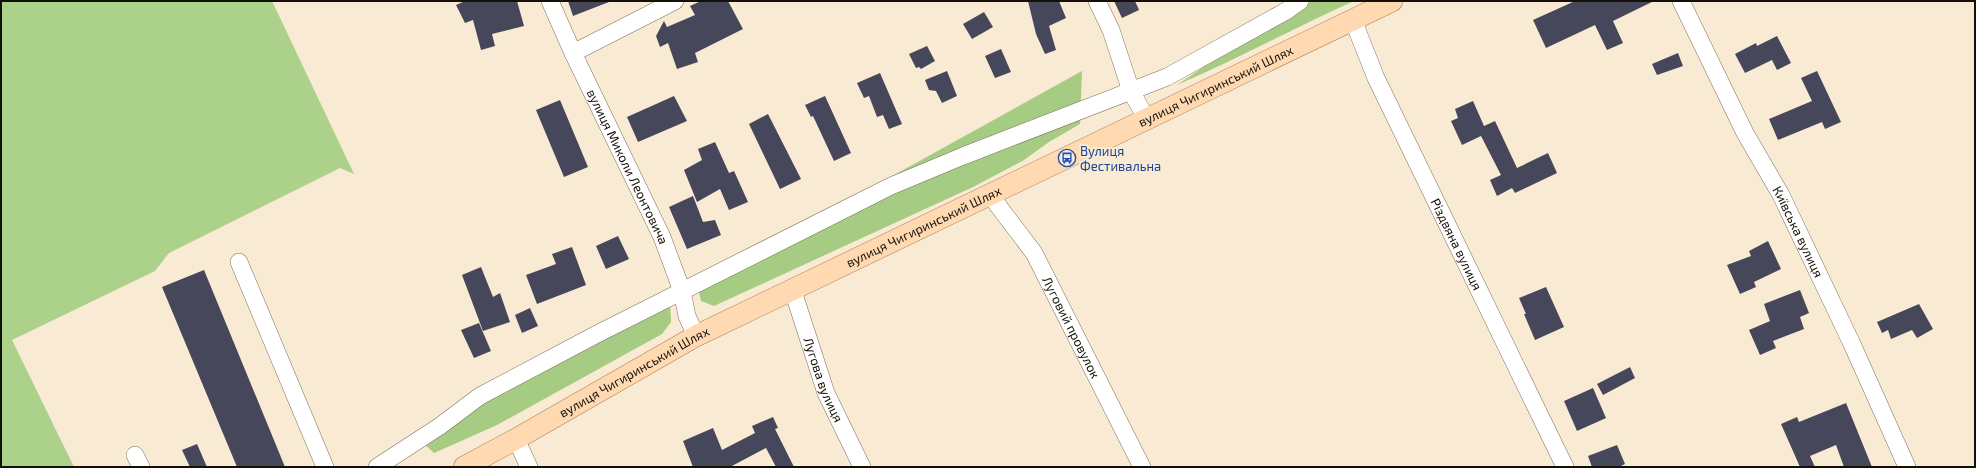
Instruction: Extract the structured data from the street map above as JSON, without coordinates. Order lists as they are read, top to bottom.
{
  "streets": {
    "main road": ["вулиця Чигиринський Шлях"],
    "street": [
      "вулиця Миколи Леонтовича",
      "Київська вулиця",
      "Різдвяна вулиця",
      "Луговий провулок",
      "Лугова вулиця"
    ]
  },
  "crossings": [
    ["вулиця Чигиринський Шлях", "вулиця Миколи Леонтовича"],
    ["вулиця Чигиринський Шлях", "Різдвяна вулиця"],
    ["вулиця Чигиринський Шлях", "Луговий провулок"],
    ["вулиця Чигиринський Шлях", "Лугова вулиця"]
  ],
  "places": {
    "bus stop": ["Вулиця Фестивальна"]
  }
}
